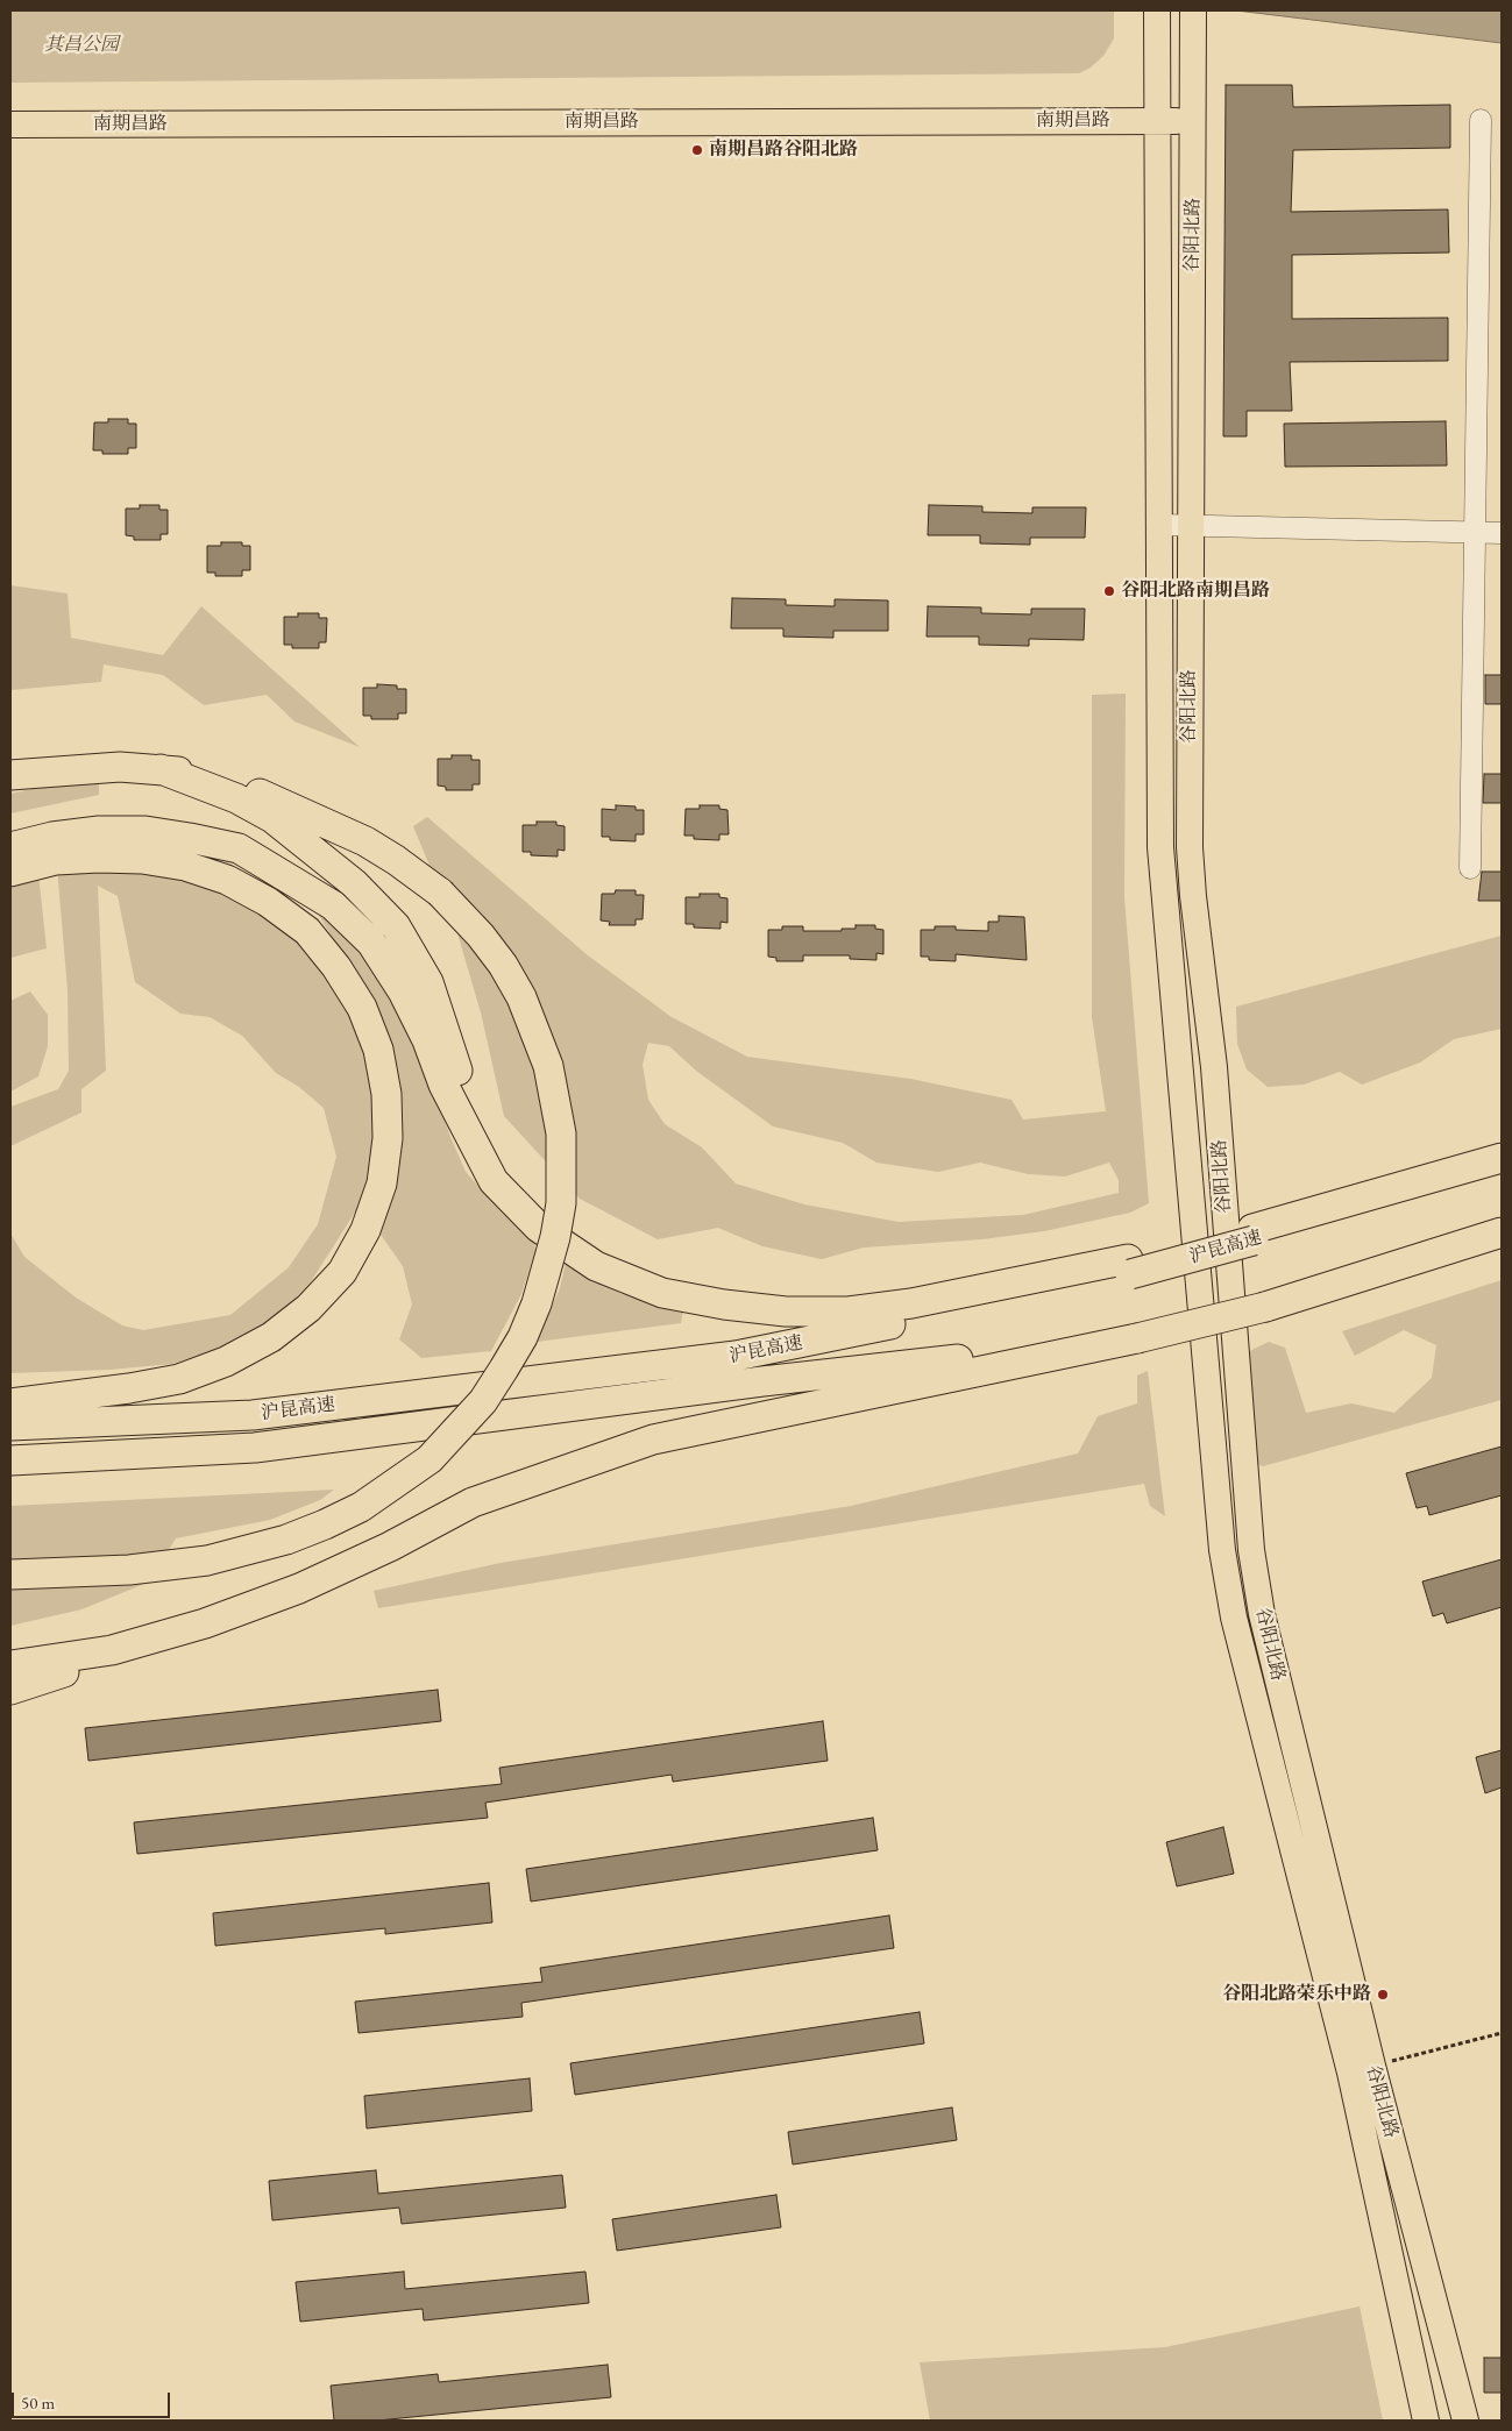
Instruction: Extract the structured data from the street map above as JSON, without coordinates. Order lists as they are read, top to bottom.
{
  "streets": {
    "highway": ["沪昆高速"],
    "main road": ["南期昌路", "谷阳北路"]
  },
  "crossings": [
    ["南期昌路", "谷阳北路"]
  ],
  "parks": ["其昌公园"],
  "places": ["南期昌路谷阳北路", "谷阳北路南期昌路", "谷阳北路荣乐中路"],
  "scale_bar": "50 m"
}
